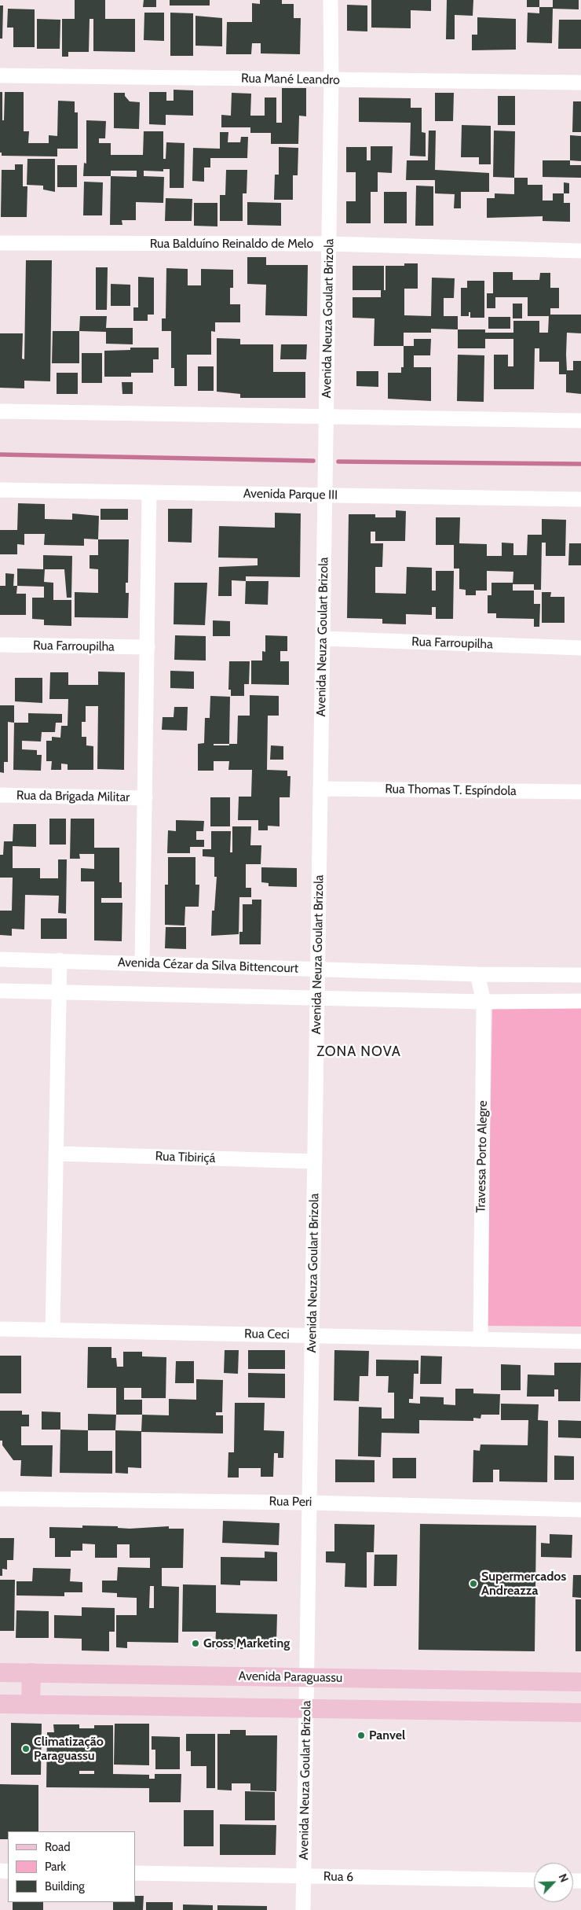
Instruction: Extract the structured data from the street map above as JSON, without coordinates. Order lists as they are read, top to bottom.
{
  "streets": {
    "main road": ["Avenida Paraguassu"],
    "street": [
      "Rua Mané Leandro",
      "Rua Balduíno Reinaldo de Melo",
      "Avenida Neuza Goulart Brizola",
      "Avenida Parque III",
      "Rua Farroupilha",
      "Rua Thomas T. Espíndola",
      "Rua da Brigada Militar",
      "Avenida Cézar da Silva Bittencourt",
      "Travessa Porto Alegre",
      "Rua Tibiriçá",
      "Rua Ceci",
      "Rua Peri",
      "Rua 6"
    ]
  },
  "crossings": [
    ["Rua Mané Leandro", "Avenida Neuza Goulart Brizola"],
    ["Rua Balduíno Reinaldo de Melo", "Avenida Neuza Goulart Brizola"],
    ["Avenida Neuza Goulart Brizola", "Avenida Parque III"],
    ["Avenida Neuza Goulart Brizola", "Rua Farroupilha"],
    ["Avenida Neuza Goulart Brizola", "Rua Thomas T. Espíndola"],
    ["Avenida Neuza Goulart Brizola", "Avenida Cézar da Silva Bittencourt"],
    ["Avenida Neuza Goulart Brizola", "Rua Tibiriçá"],
    ["Avenida Neuza Goulart Brizola", "Rua Ceci"],
    ["Avenida Neuza Goulart Brizola", "Rua Peri"],
    ["Avenida Neuza Goulart Brizola", "Avenida Paraguassu"],
    ["Avenida Neuza Goulart Brizola", "Rua 6"],
    ["Avenida Cézar da Silva Bittencourt", "Travessa Porto Alegre"],
    ["Travessa Porto Alegre", "Rua Ceci"]
  ],
  "districts": ["ZONA NOVA"],
  "places": [
    "Supermercados Andreazza",
    "Gross Marketing",
    "Panvel",
    "Climatização Paraguassu"
  ],
  "legend": ["Road", "Park", "Building"],
  "north": "top right"
}
